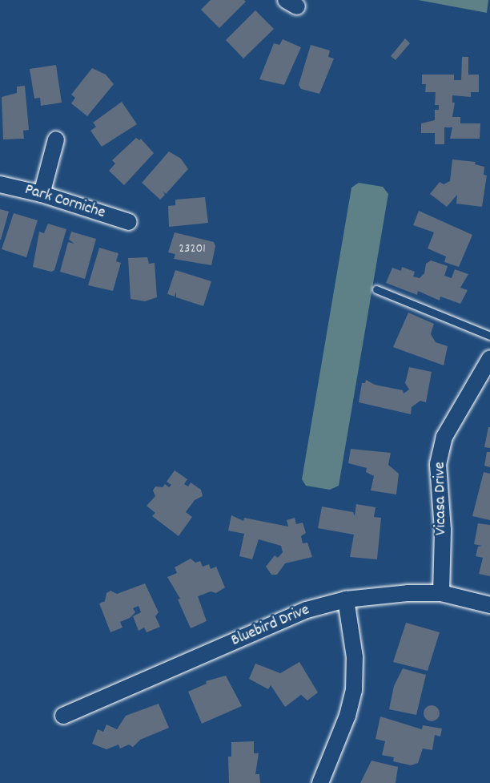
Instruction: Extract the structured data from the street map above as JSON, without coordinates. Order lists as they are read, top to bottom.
{
  "streets": {
    "street": ["Park Corniche", "Vicasa Drive", "Bluebird Drive"]
  },
  "crossings": [
    ["Vicasa Drive", "Bluebird Drive"]
  ],
  "house_numbers": ["23201"]
}
